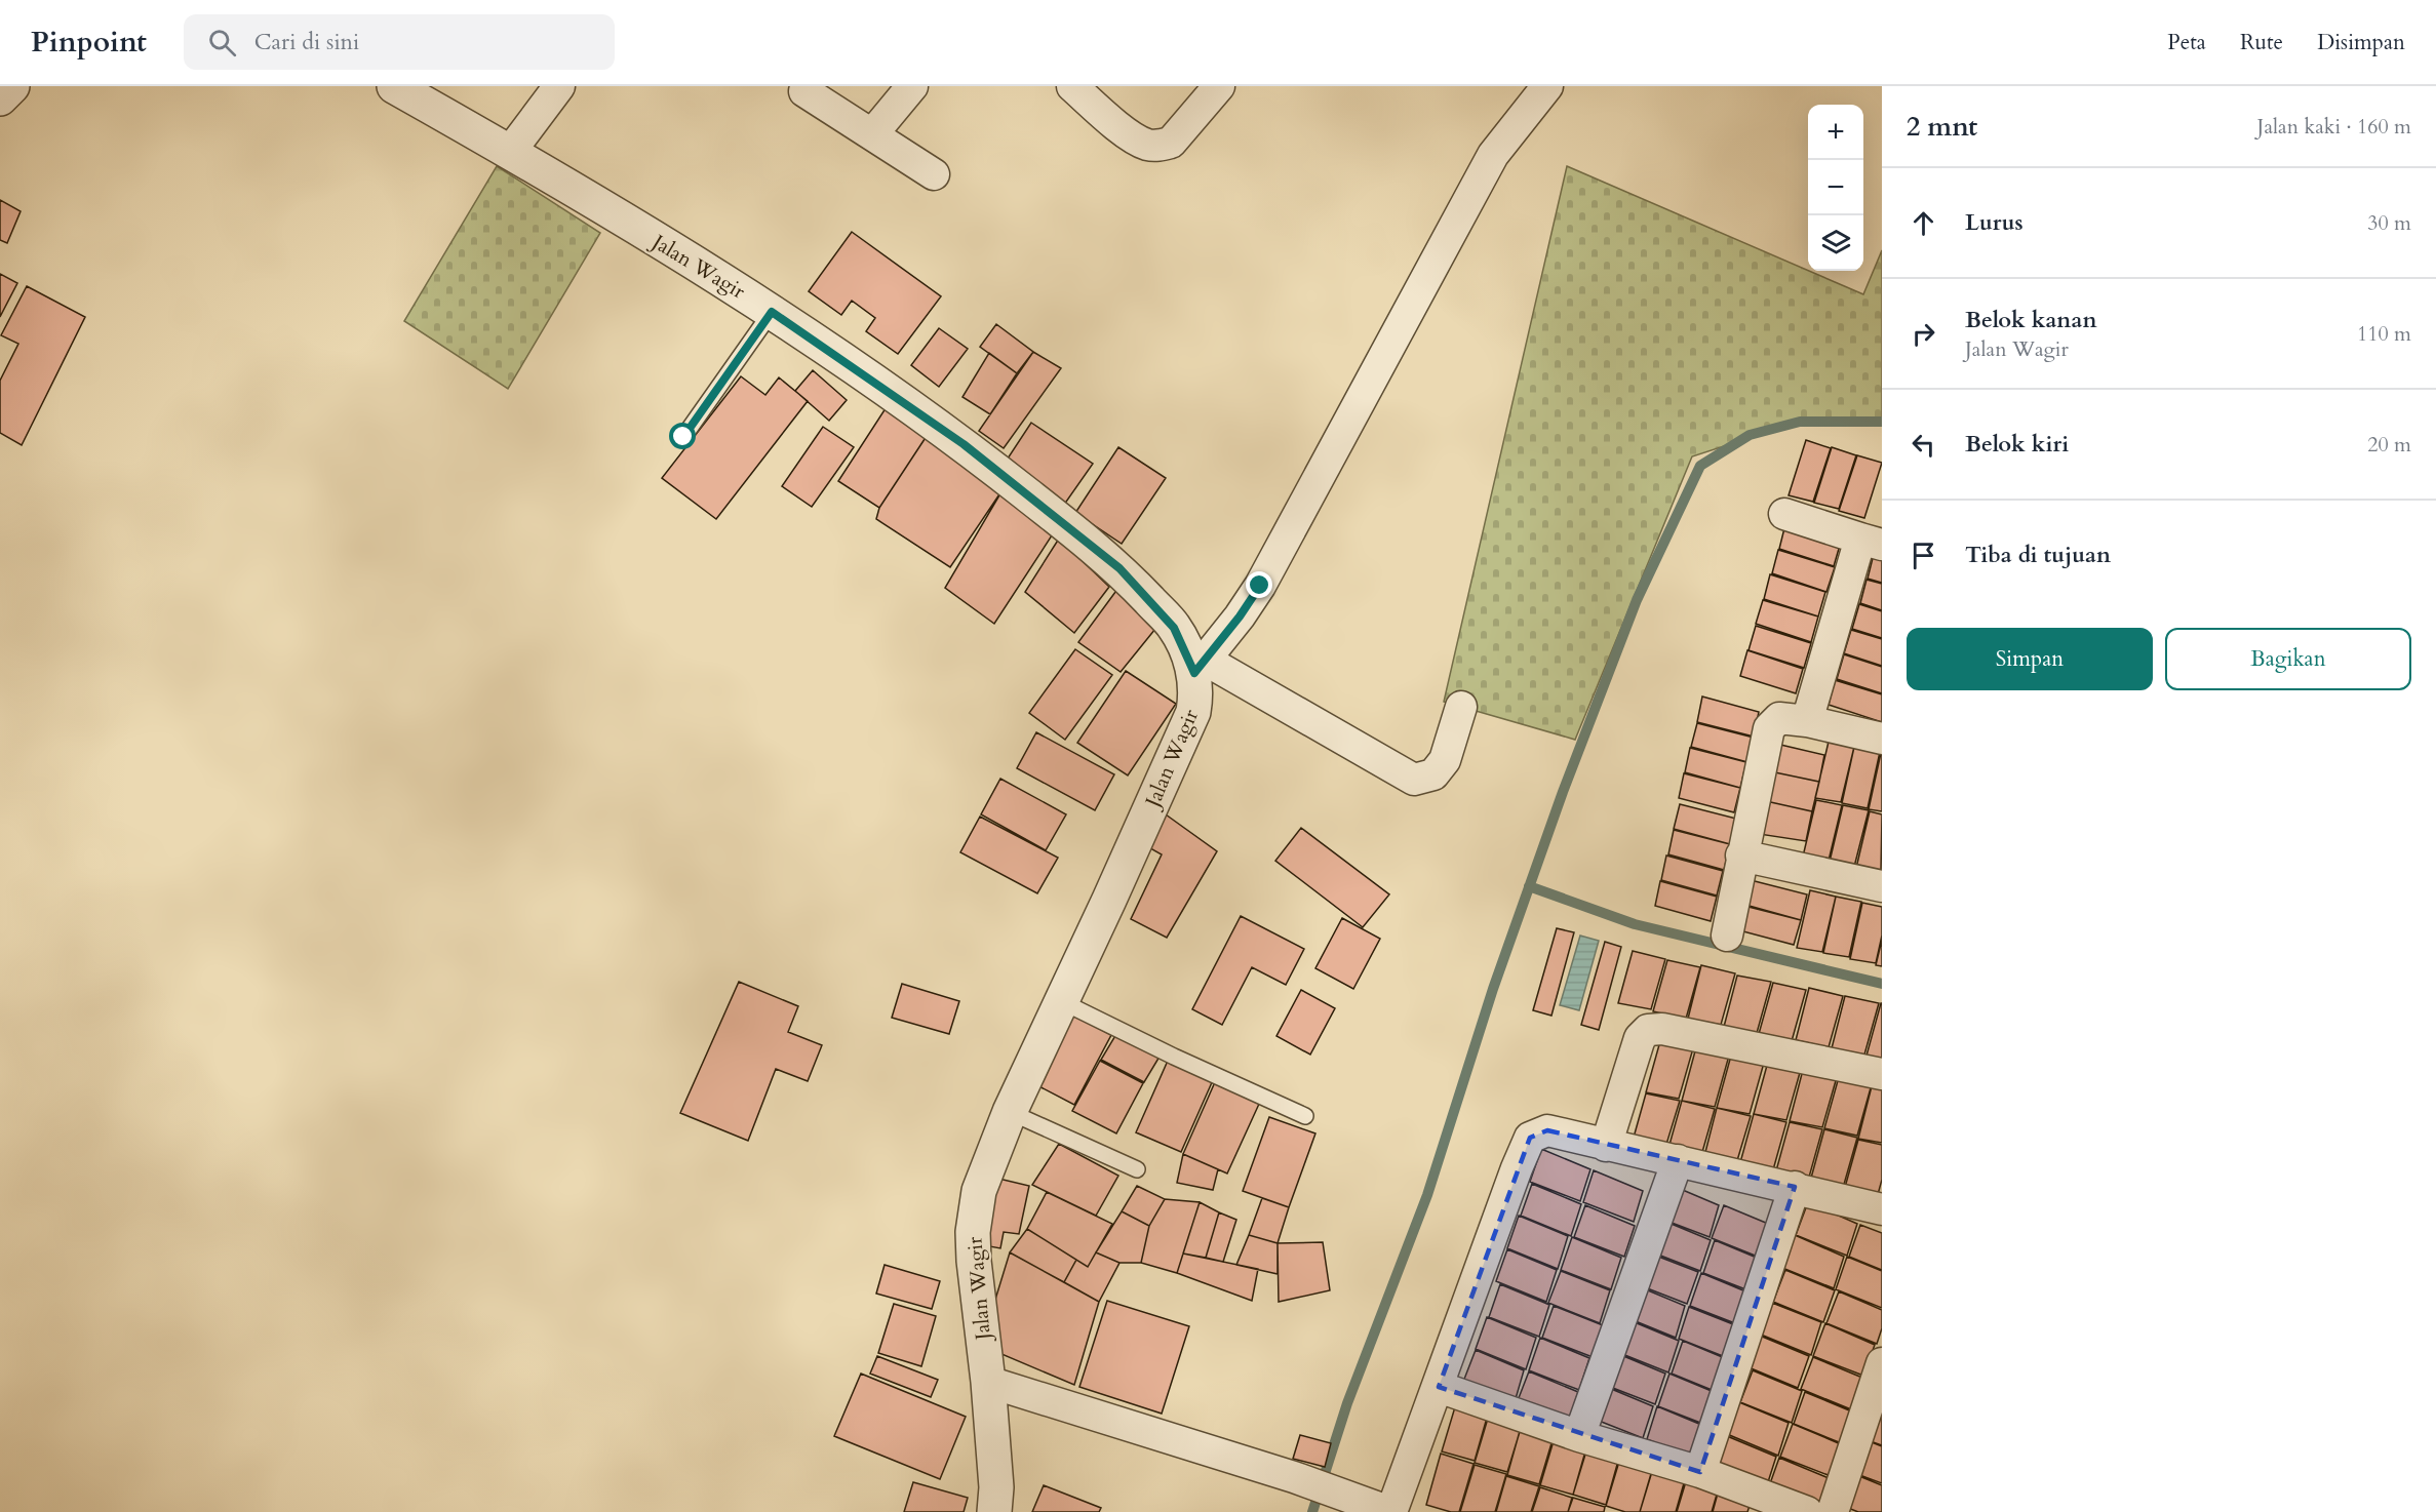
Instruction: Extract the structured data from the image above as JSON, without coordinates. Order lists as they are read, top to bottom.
{
  "streets": {
    "street": ["Jalan Wagir"]
  },
  "page": {
    "header": "Pinpoint",
    "search": "Cari di sini",
    "nav": ["Peta", "Rute", "Disimpan"],
    "heading": ["2 mnt", "Jalan kaki · 160 m"],
    "map_buttons": ["+", "−"],
    "list": [
      ["Lurus", "30 m"],
      ["Belok kanan", "Jalan Wagir", "110 m"],
      ["Belok kiri", "20 m"],
      "Tiba di tujuan"
    ],
    "buttons": ["Simpan", "Bagikan"]
  }
}
